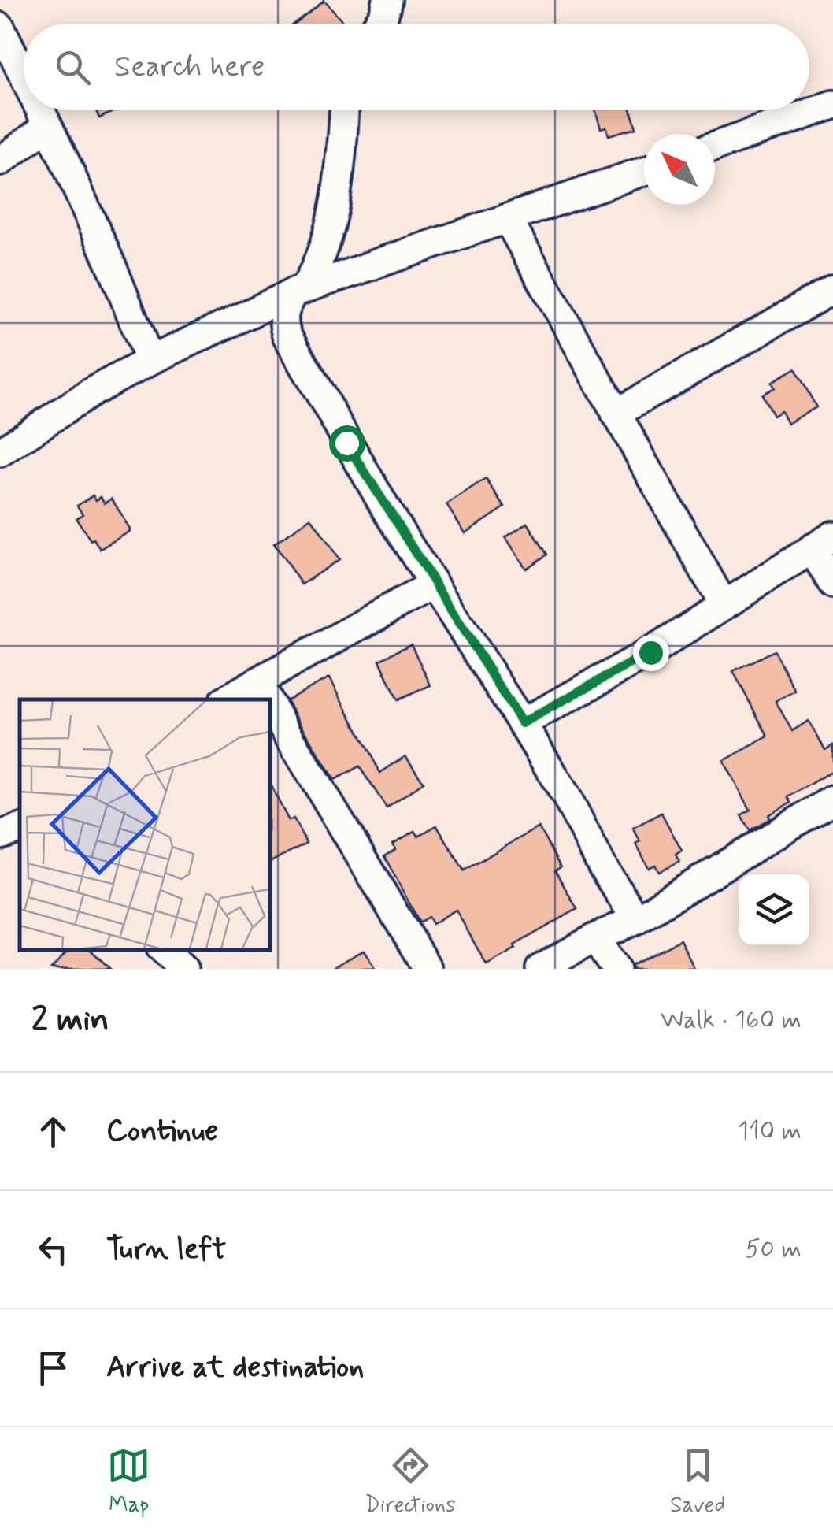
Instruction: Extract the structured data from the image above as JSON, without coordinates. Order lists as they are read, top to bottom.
{
  "north": "top left",
  "page": {
    "search": "Search here",
    "heading": ["2 min", "Walk · 160 m"],
    "list": [
      ["Continue", "110 m"],
      ["Turn left", "50 m"],
      "Arrive at destination"
    ],
    "nav": ["Map", "Directions", "Saved"]
  }
}
